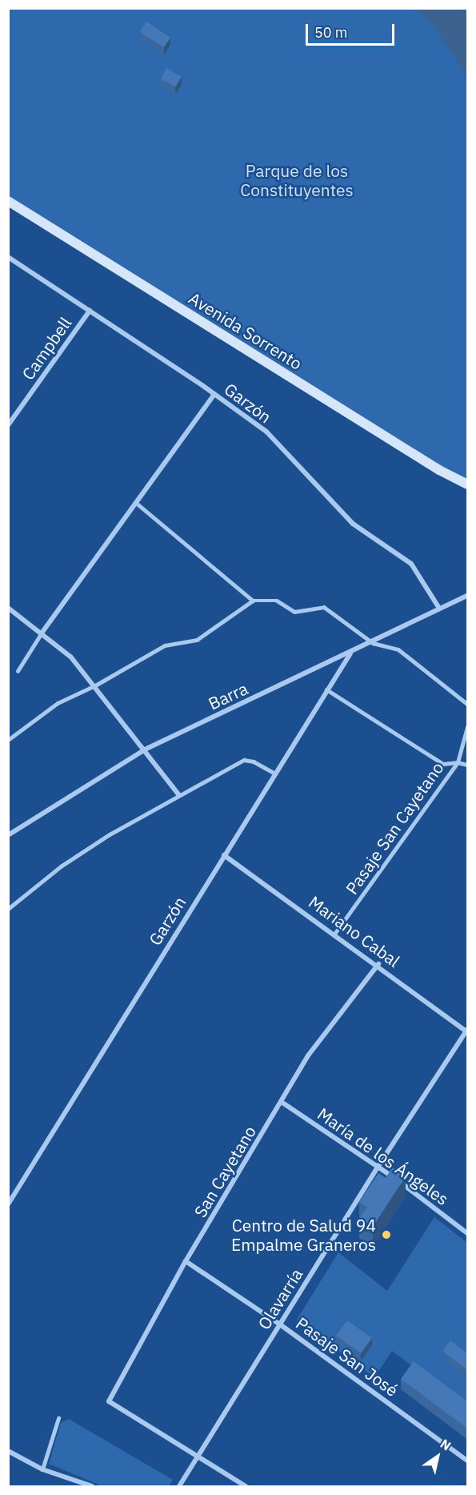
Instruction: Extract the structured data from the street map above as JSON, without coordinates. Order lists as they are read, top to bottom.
{
  "streets": {
    "main road": ["Avenida Sorrento"],
    "street": [
      "Campbell",
      "Garzón",
      "Barra",
      "Mariano Cabal",
      "María de los Ángeles",
      "San Cayetano",
      "Olavarría",
      "Pasaje San José"
    ],
    "lane": ["Pasaje San Cayetano"]
  },
  "crossings": [
    ["Campbell", "Garzón"],
    ["Garzón", "Barra"],
    ["Garzón", "Pasaje San Cayetano"],
    ["Garzón", "Mariano Cabal"],
    ["Pasaje San Cayetano", "Mariano Cabal"],
    ["Mariano Cabal", "San Cayetano"],
    ["Mariano Cabal", "Olavarría"],
    ["María de los Ángeles", "San Cayetano"],
    ["María de los Ángeles", "Olavarría"],
    ["San Cayetano", "Olavarría"],
    ["San Cayetano", "Pasaje San José"],
    ["Olavarría", "Pasaje San José"]
  ],
  "parks": ["Parque de los Constituyentes"],
  "places": ["Centro de Salud 94 Empalme Graneros"],
  "scale_bar": "50 m",
  "north": "top right"
}
